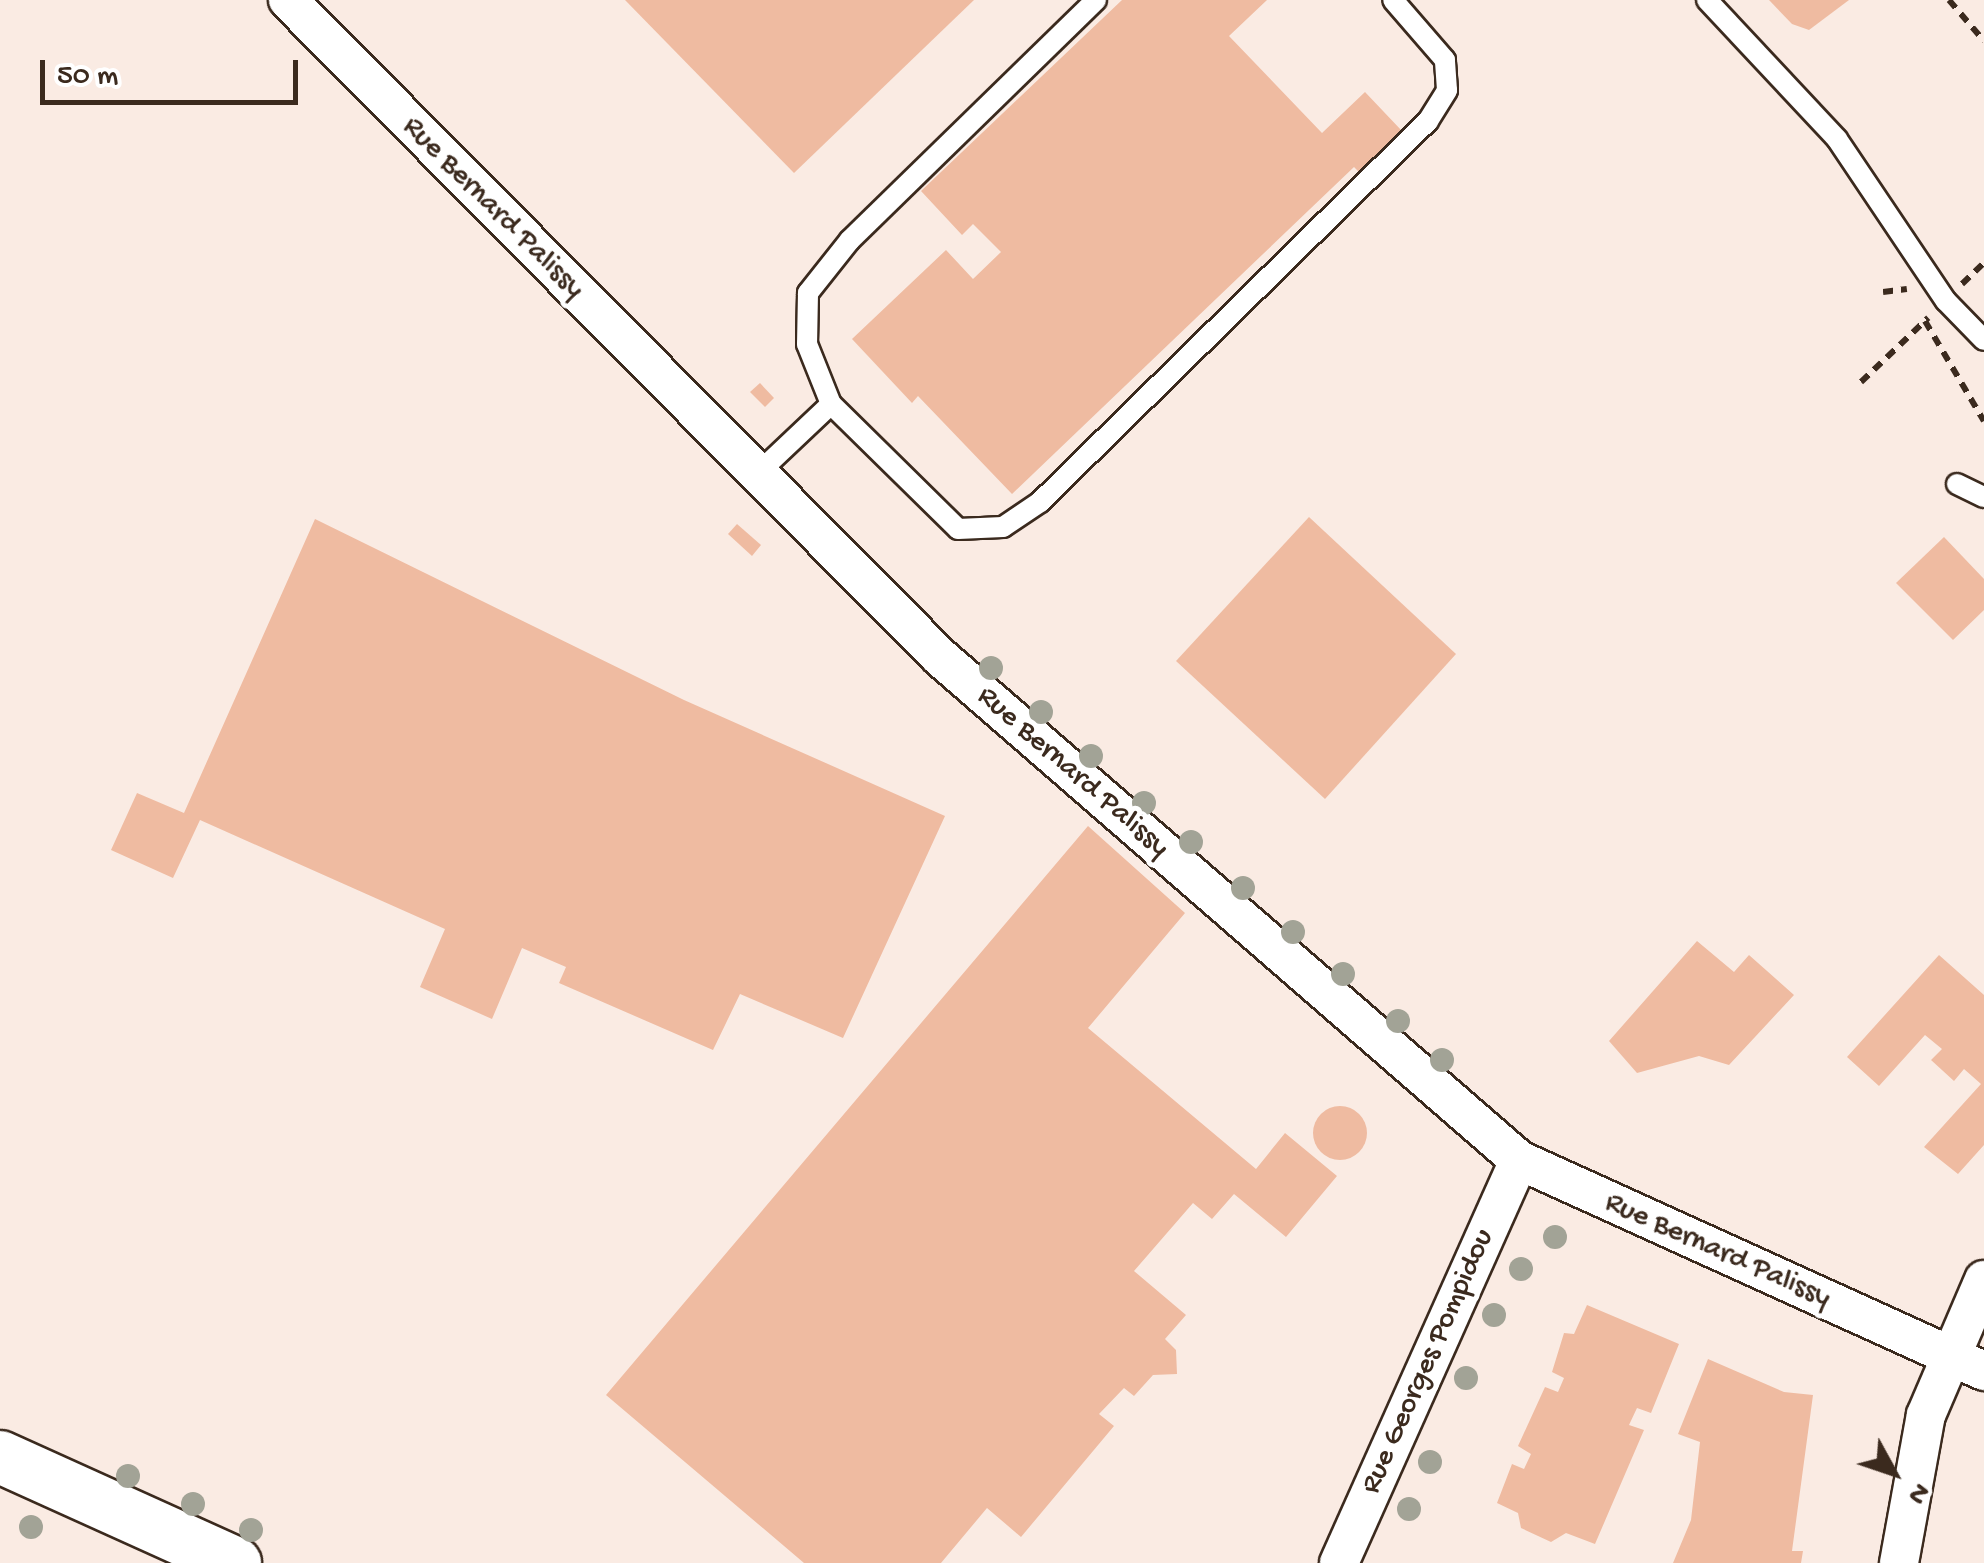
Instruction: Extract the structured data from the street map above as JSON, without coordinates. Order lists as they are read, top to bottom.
{
  "streets": {
    "street": ["Rue Bernard Palissy", "Rue Georges Pompidou"]
  },
  "crossings": [
    ["Rue Bernard Palissy", "Rue Georges Pompidou"]
  ],
  "scale_bar": "50 m",
  "north": "bottom right"
}
